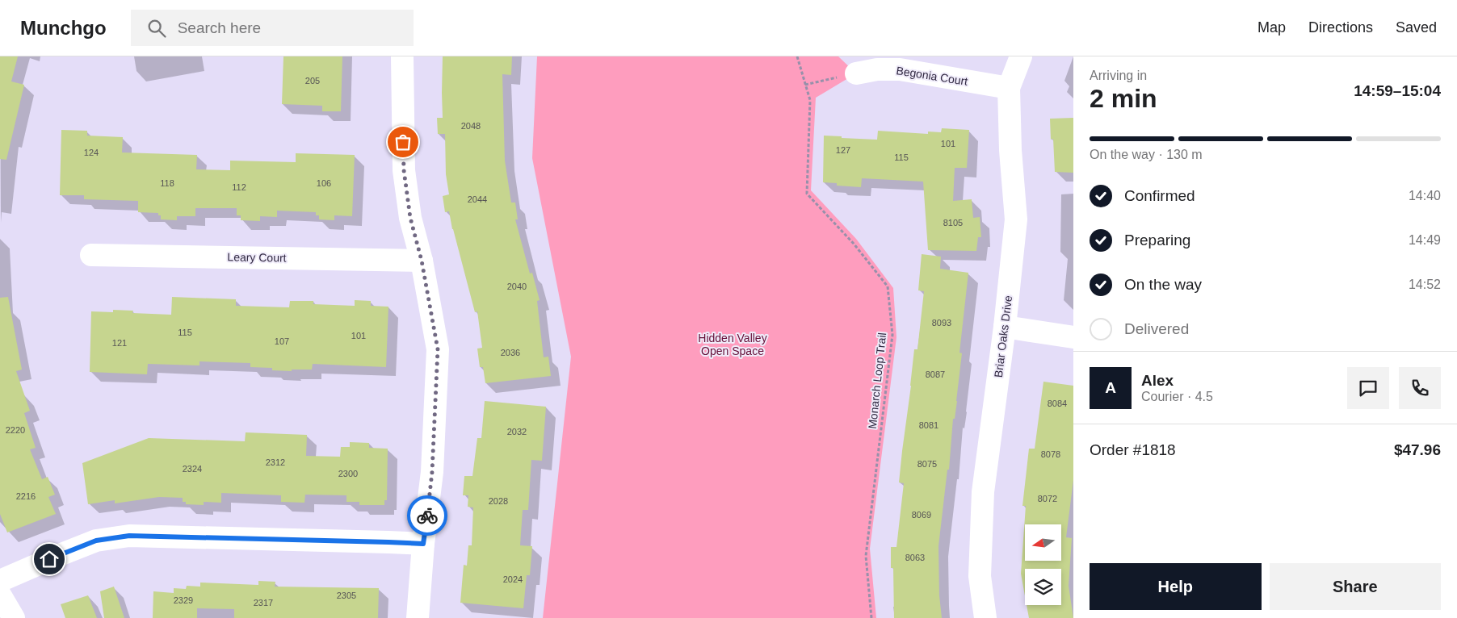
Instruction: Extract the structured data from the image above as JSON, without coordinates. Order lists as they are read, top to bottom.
{
  "streets": {
    "street": ["Begonia Court", "Leary Court", "Briar Oaks Drive"],
    "path": ["Monarch Loop Trail"]
  },
  "crossings": [
    ["Begonia Court", "Briar Oaks Drive"]
  ],
  "parks": ["Hidden Valley Open Space"],
  "house_numbers": [
    "205",
    "2048",
    "101",
    "127",
    "124",
    "115",
    "118",
    "106",
    "112",
    "2044",
    "8105",
    "2040",
    "8093",
    "115",
    "101",
    "107",
    "121",
    "2036",
    "8087",
    "8084",
    "8081",
    "2220",
    "2032",
    "8078",
    "2312",
    "8075",
    "2324",
    "2300",
    "2216",
    "8072",
    "2028",
    "8069",
    "8063",
    "2024",
    "2305",
    "2329",
    "2317"
  ],
  "north": "left",
  "page": {
    "header": "Munchgo",
    "search": "Search here",
    "nav": ["Map", "Directions", "Saved"],
    "heading": ["2 min", "Arriving in", "14:59–15:04"],
    "panel": [
      "Alex",
      "Courier · 4.5",
      "Order #1818",
      "$47.96"
    ],
    "bar": "On the way · 130 m",
    "list": [
      ["Confirmed", "14:40"],
      ["Preparing", "14:49"],
      ["On the way", "14:52"],
      "Delivered"
    ],
    "round": "A",
    "buttons": ["Help", "Share"]
  }
}
